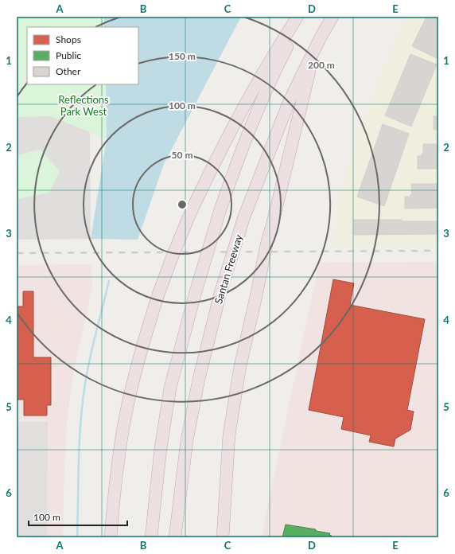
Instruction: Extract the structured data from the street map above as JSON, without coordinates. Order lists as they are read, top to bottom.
{
  "streets": {
    "highway": ["Santan Freeway"]
  },
  "parks": ["Reflections Park West"],
  "legend": ["Shops", "Public", "Other"],
  "scale_bar": "100 m",
  "grid": {
    "columns": [
      "A",
      "B",
      "C",
      "D",
      "E"
    ],
    "rows": [
      "1",
      "2",
      "3",
      "4",
      "5",
      "6"
    ]
  },
  "rings": [
    "150 m",
    "200 m",
    "100 m",
    "50 m"
  ]
}
